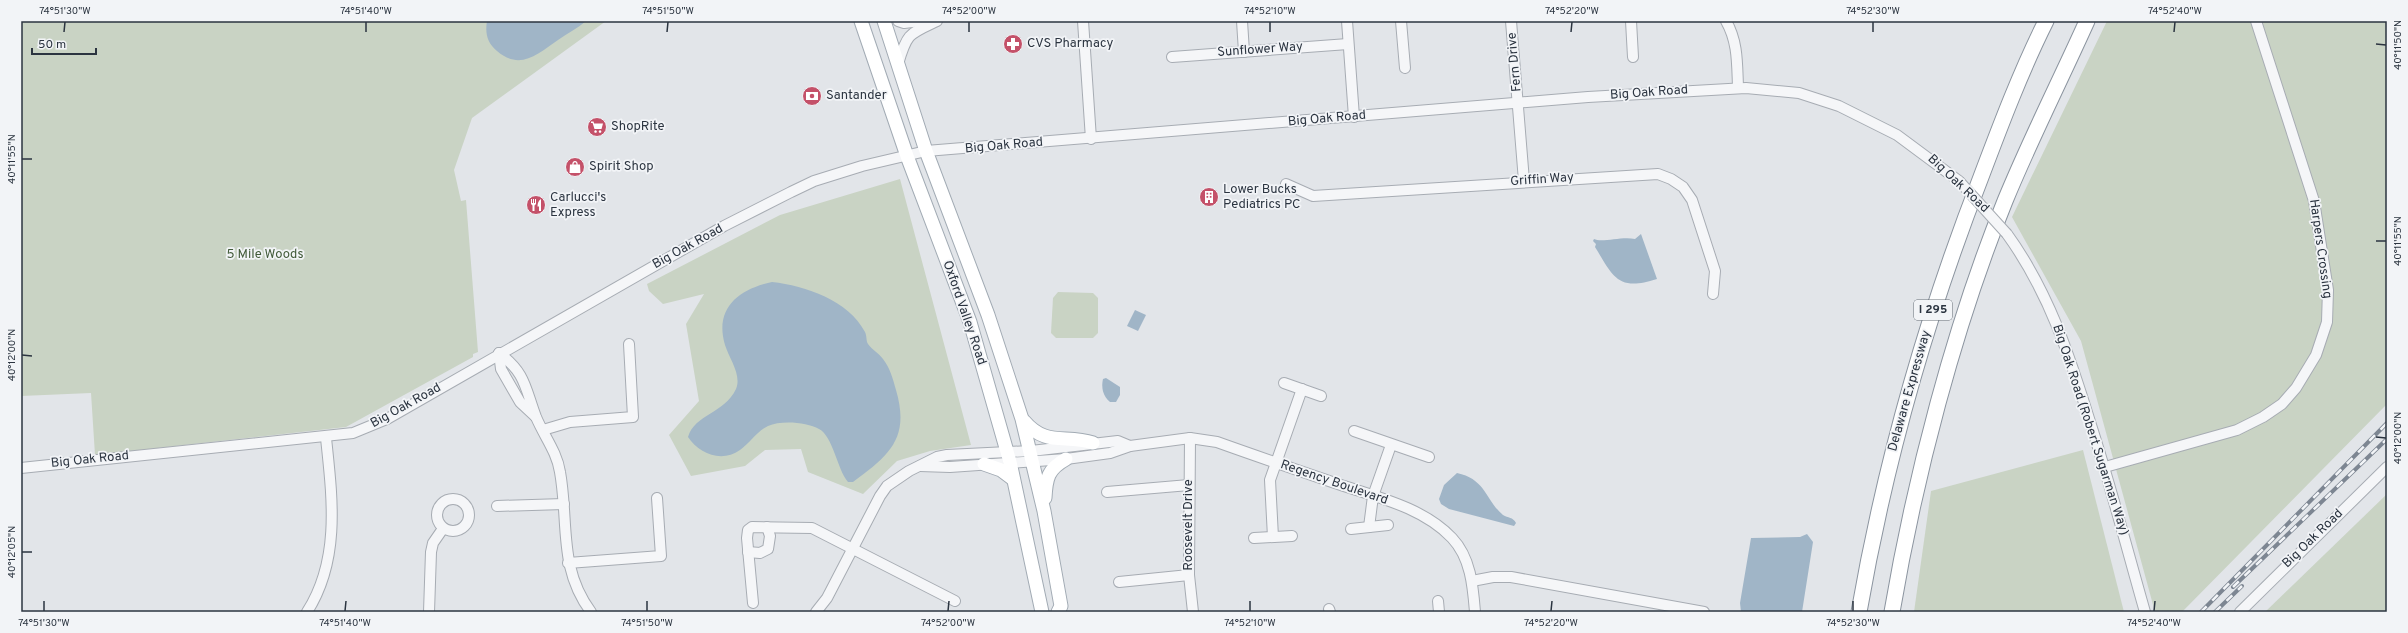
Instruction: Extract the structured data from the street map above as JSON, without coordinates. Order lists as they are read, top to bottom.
{
  "streets": {
    "highway": ["I 295", "Delaware Expressway"],
    "main road": ["Oxford Valley Road"],
    "street": [
      "Sunflower Way",
      "Fern Drive",
      "Big Oak Road",
      "Griffin Way",
      "Harpers Crossing",
      "Big Oak Road (Robert Sugarman Way)",
      "Regency Boulevard",
      "Roosevelt Drive"
    ]
  },
  "crossings": [
    ["Fern Drive", "Big Oak Road"],
    ["Fern Drive", "Griffin Way"],
    ["Big Oak Road", "Oxford Valley Road"],
    ["Big Oak Road", "Big Oak Road (Robert Sugarman Way)"],
    ["Harpers Crossing", "Big Oak Road (Robert Sugarman Way)"],
    ["Oxford Valley Road", "Regency Boulevard"],
    ["Regency Boulevard", "Roosevelt Drive"]
  ],
  "parks": ["5 Mile Woods"],
  "places": {
    "pharmacy": ["CVS Pharmacy"],
    "bank": ["Santander"],
    "supermarket": ["ShopRite"],
    "shop": ["Spirit Shop"],
    "building": ["Lower Bucks Pediatrics PC"],
    "restaurant": ["Carlucci's Express"]
  },
  "scale_bar": "50 m",
  "coordinates": [
    "74°51'30\"W",
    "74°51'40\"W",
    "74°51'50\"W",
    "74°52'00\"W",
    "74°52'10\"W",
    "74°52'20\"W",
    "74°52'30\"W",
    "74°52'40\"W",
    "40°11'50\"N",
    "40°11'55\"N",
    "40°12'00\"N",
    "40°12'05\"N"
  ]
}
